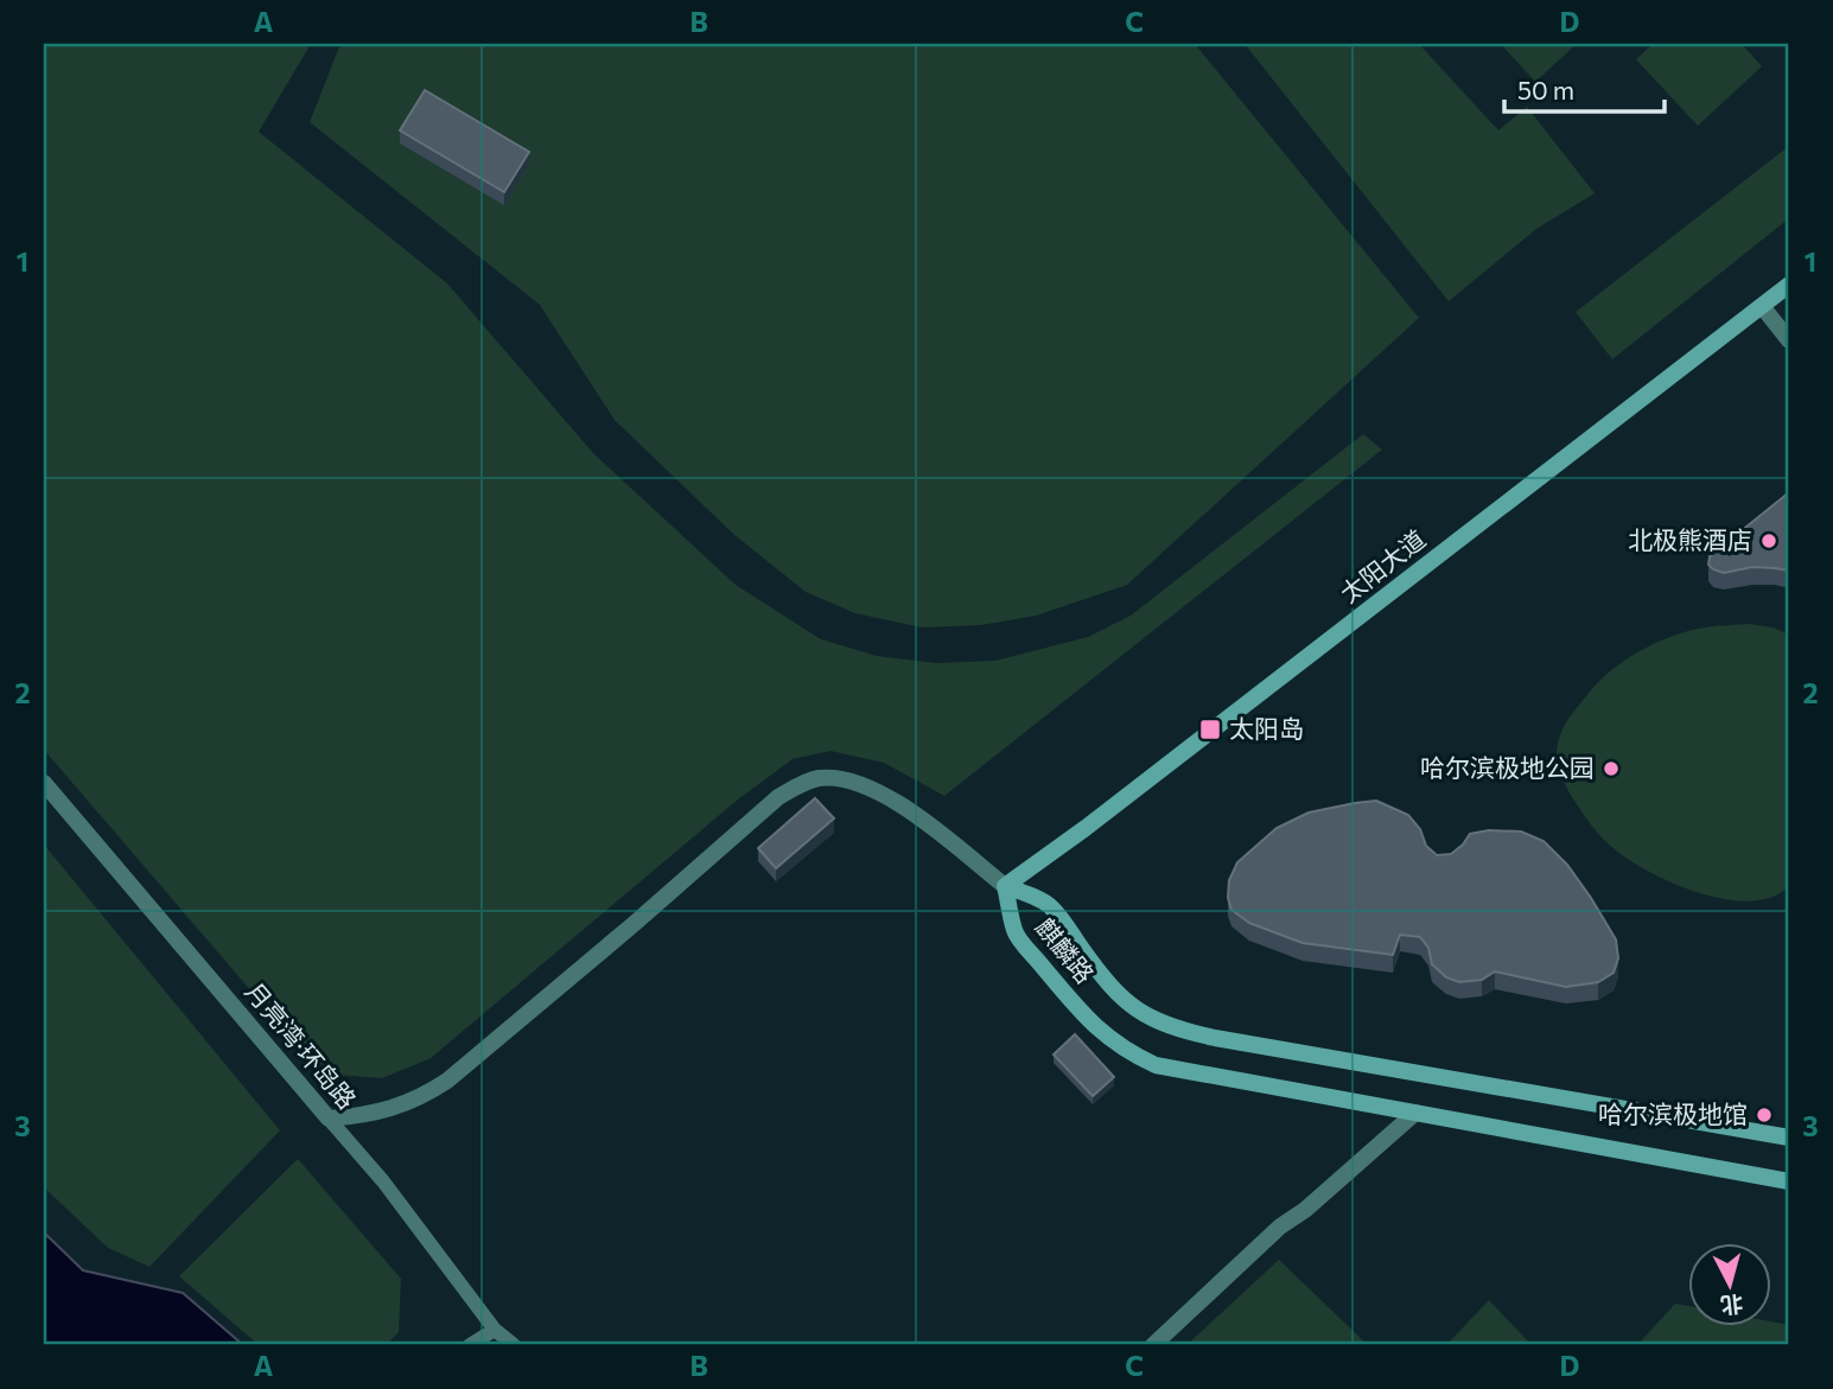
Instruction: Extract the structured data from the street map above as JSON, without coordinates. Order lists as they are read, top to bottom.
{
  "streets": {
    "main road": ["太阳大道", "麒麟路"],
    "street": ["月亮湾·环岛路"]
  },
  "crossings": [
    ["太阳大道", "麒麟路"]
  ],
  "places": {
    "other": ["北极熊酒店", "哈尔滨极地公园", "哈尔滨极地馆"],
    "transit": ["太阳岛"]
  },
  "scale_bar": "50 m",
  "north": "bottom",
  "grid": {
    "columns": [
      "A",
      "B",
      "C",
      "D"
    ],
    "rows": ["1", "2", "3"]
  }
}
